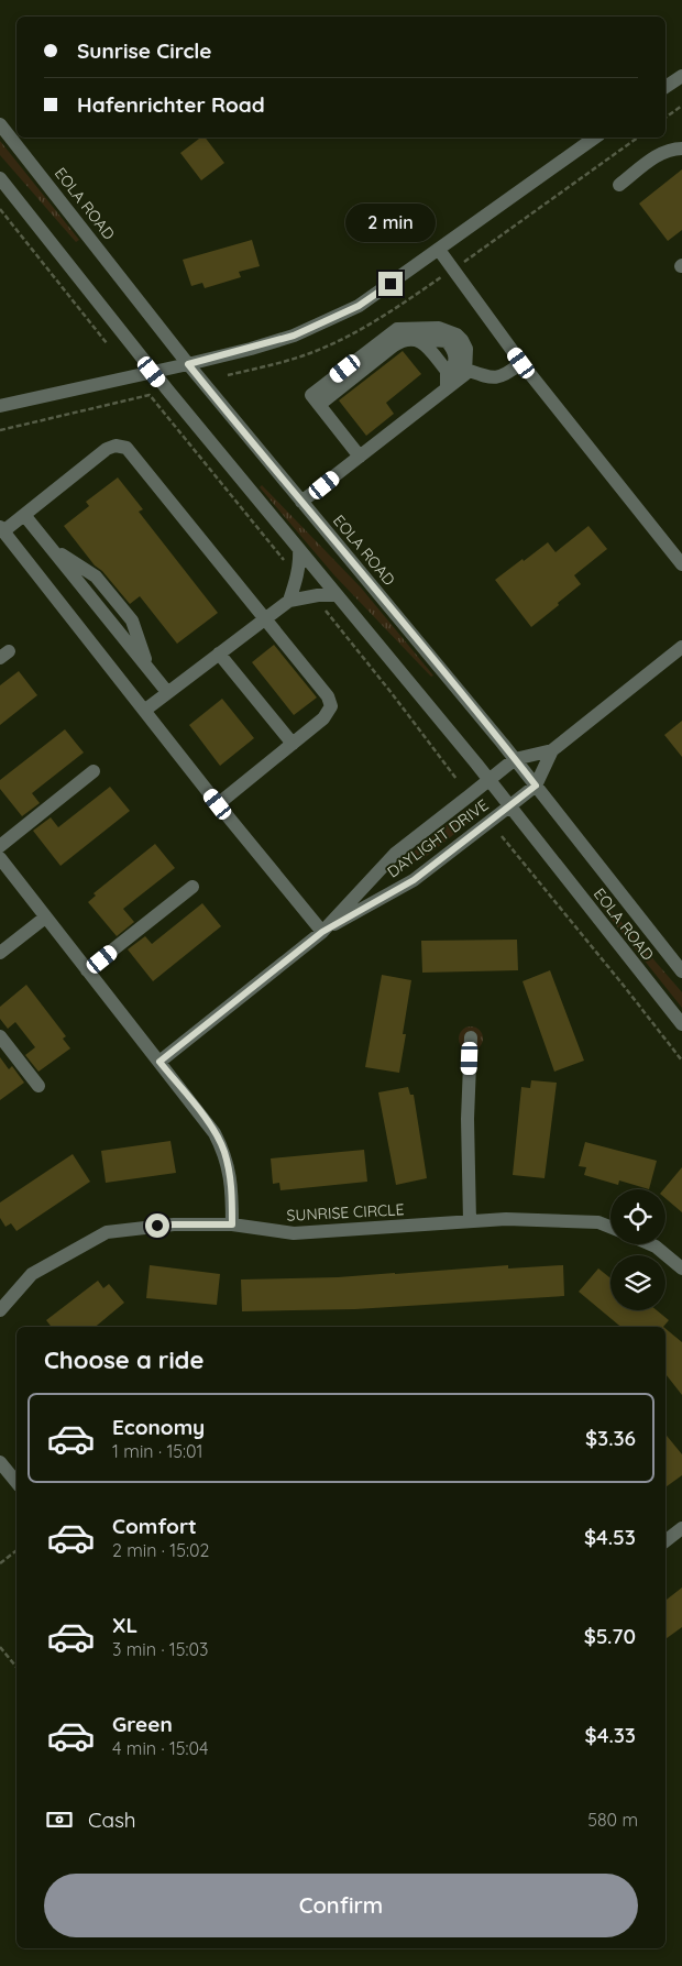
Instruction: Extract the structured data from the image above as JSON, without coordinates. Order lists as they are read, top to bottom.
{
  "streets": {
    "street": ["EOLA ROAD", "DAYLIGHT DRIVE", "SUNRISE CIRCLE"]
  },
  "crossings": [
    ["EOLA ROAD", "DAYLIGHT DRIVE"]
  ],
  "page": {
    "banner": ["Sunrise Circle", "Hafenrichter Road"],
    "bubble": "2 min",
    "heading": "Choose a ride",
    "list": [
      {
        "name": "Economy",
        "note": "1 min · 15:01",
        "value": "$3.36"
      },
      {
        "name": "Comfort",
        "note": "2 min · 15:02",
        "value": "$4.53"
      },
      {
        "name": "XL",
        "note": "3 min · 15:03",
        "value": "$5.70"
      },
      {
        "name": "Green",
        "note": "4 min · 15:04",
        "value": "$4.33"
      }
    ],
    "pay": ["Cash", "580 m"],
    "buttons": "Confirm"
  }
}
